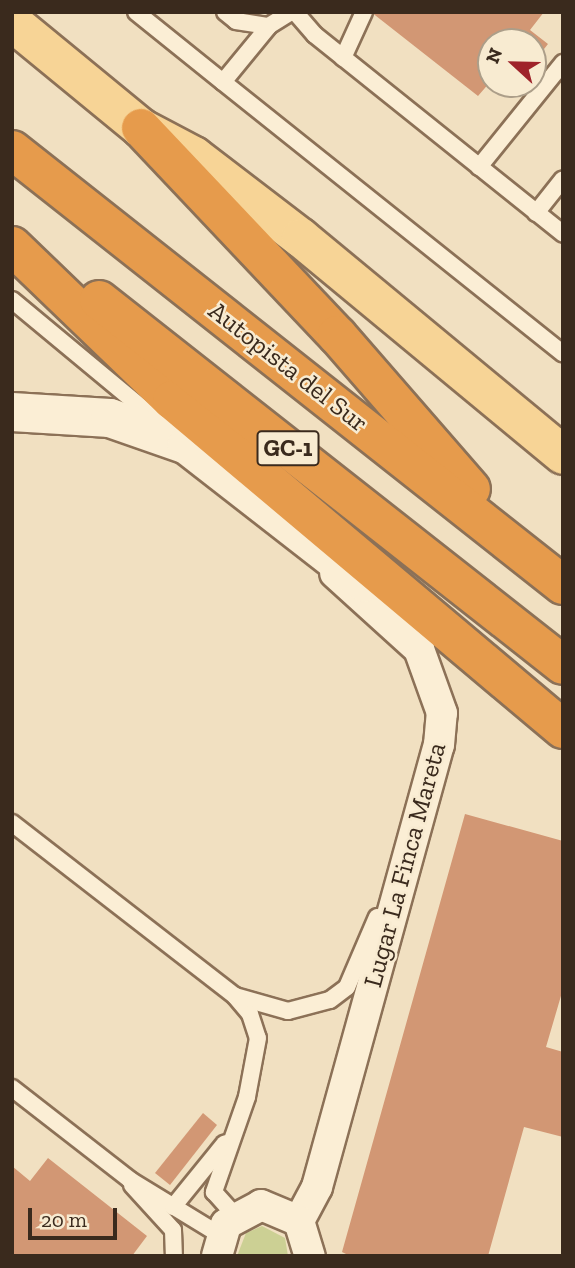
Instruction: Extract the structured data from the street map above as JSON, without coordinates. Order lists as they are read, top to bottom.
{
  "streets": {
    "highway": ["Autopista del Sur", "GC-1"],
    "street": ["Lugar La Finca Mareta"]
  },
  "scale_bar": "20 m",
  "north": "left"
}
